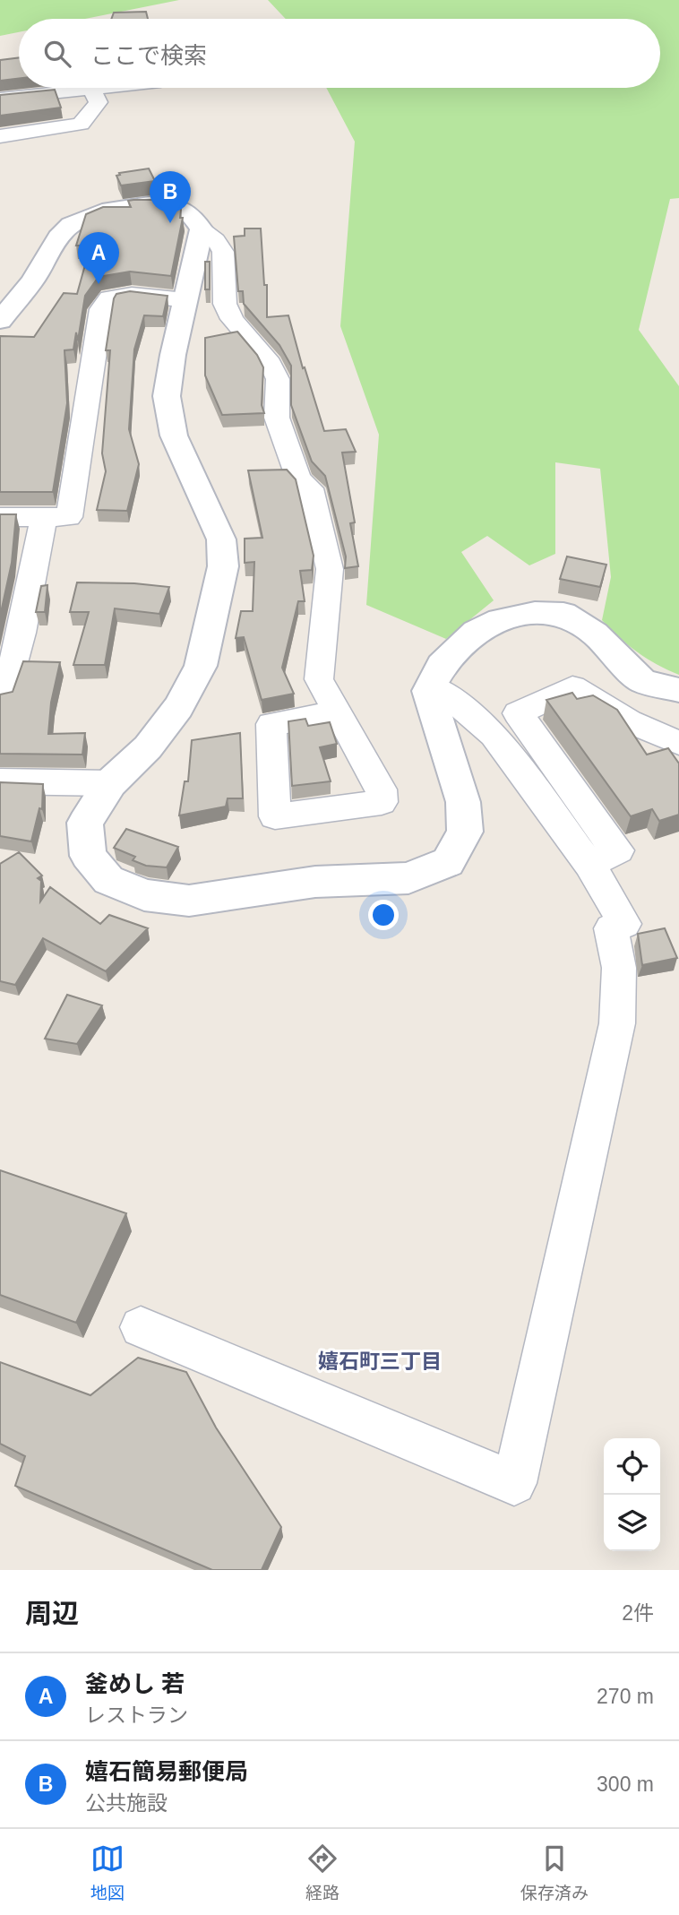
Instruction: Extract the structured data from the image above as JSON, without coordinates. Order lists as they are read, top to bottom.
{
  "districts": ["嬉石町三丁目"],
  "page": {
    "search": "ここで検索",
    "pins": ["B", "A"],
    "heading": ["周辺", "2件"],
    "list": [
      {
        "mark": "A",
        "name": "釜めし 若",
        "note": "レストラン",
        "value": "270 m"
      },
      {
        "mark": "B",
        "name": "嬉石簡易郵便局",
        "note": "公共施設",
        "value": "300 m"
      }
    ],
    "nav": ["地図", "経路", "保存済み"]
  }
}
